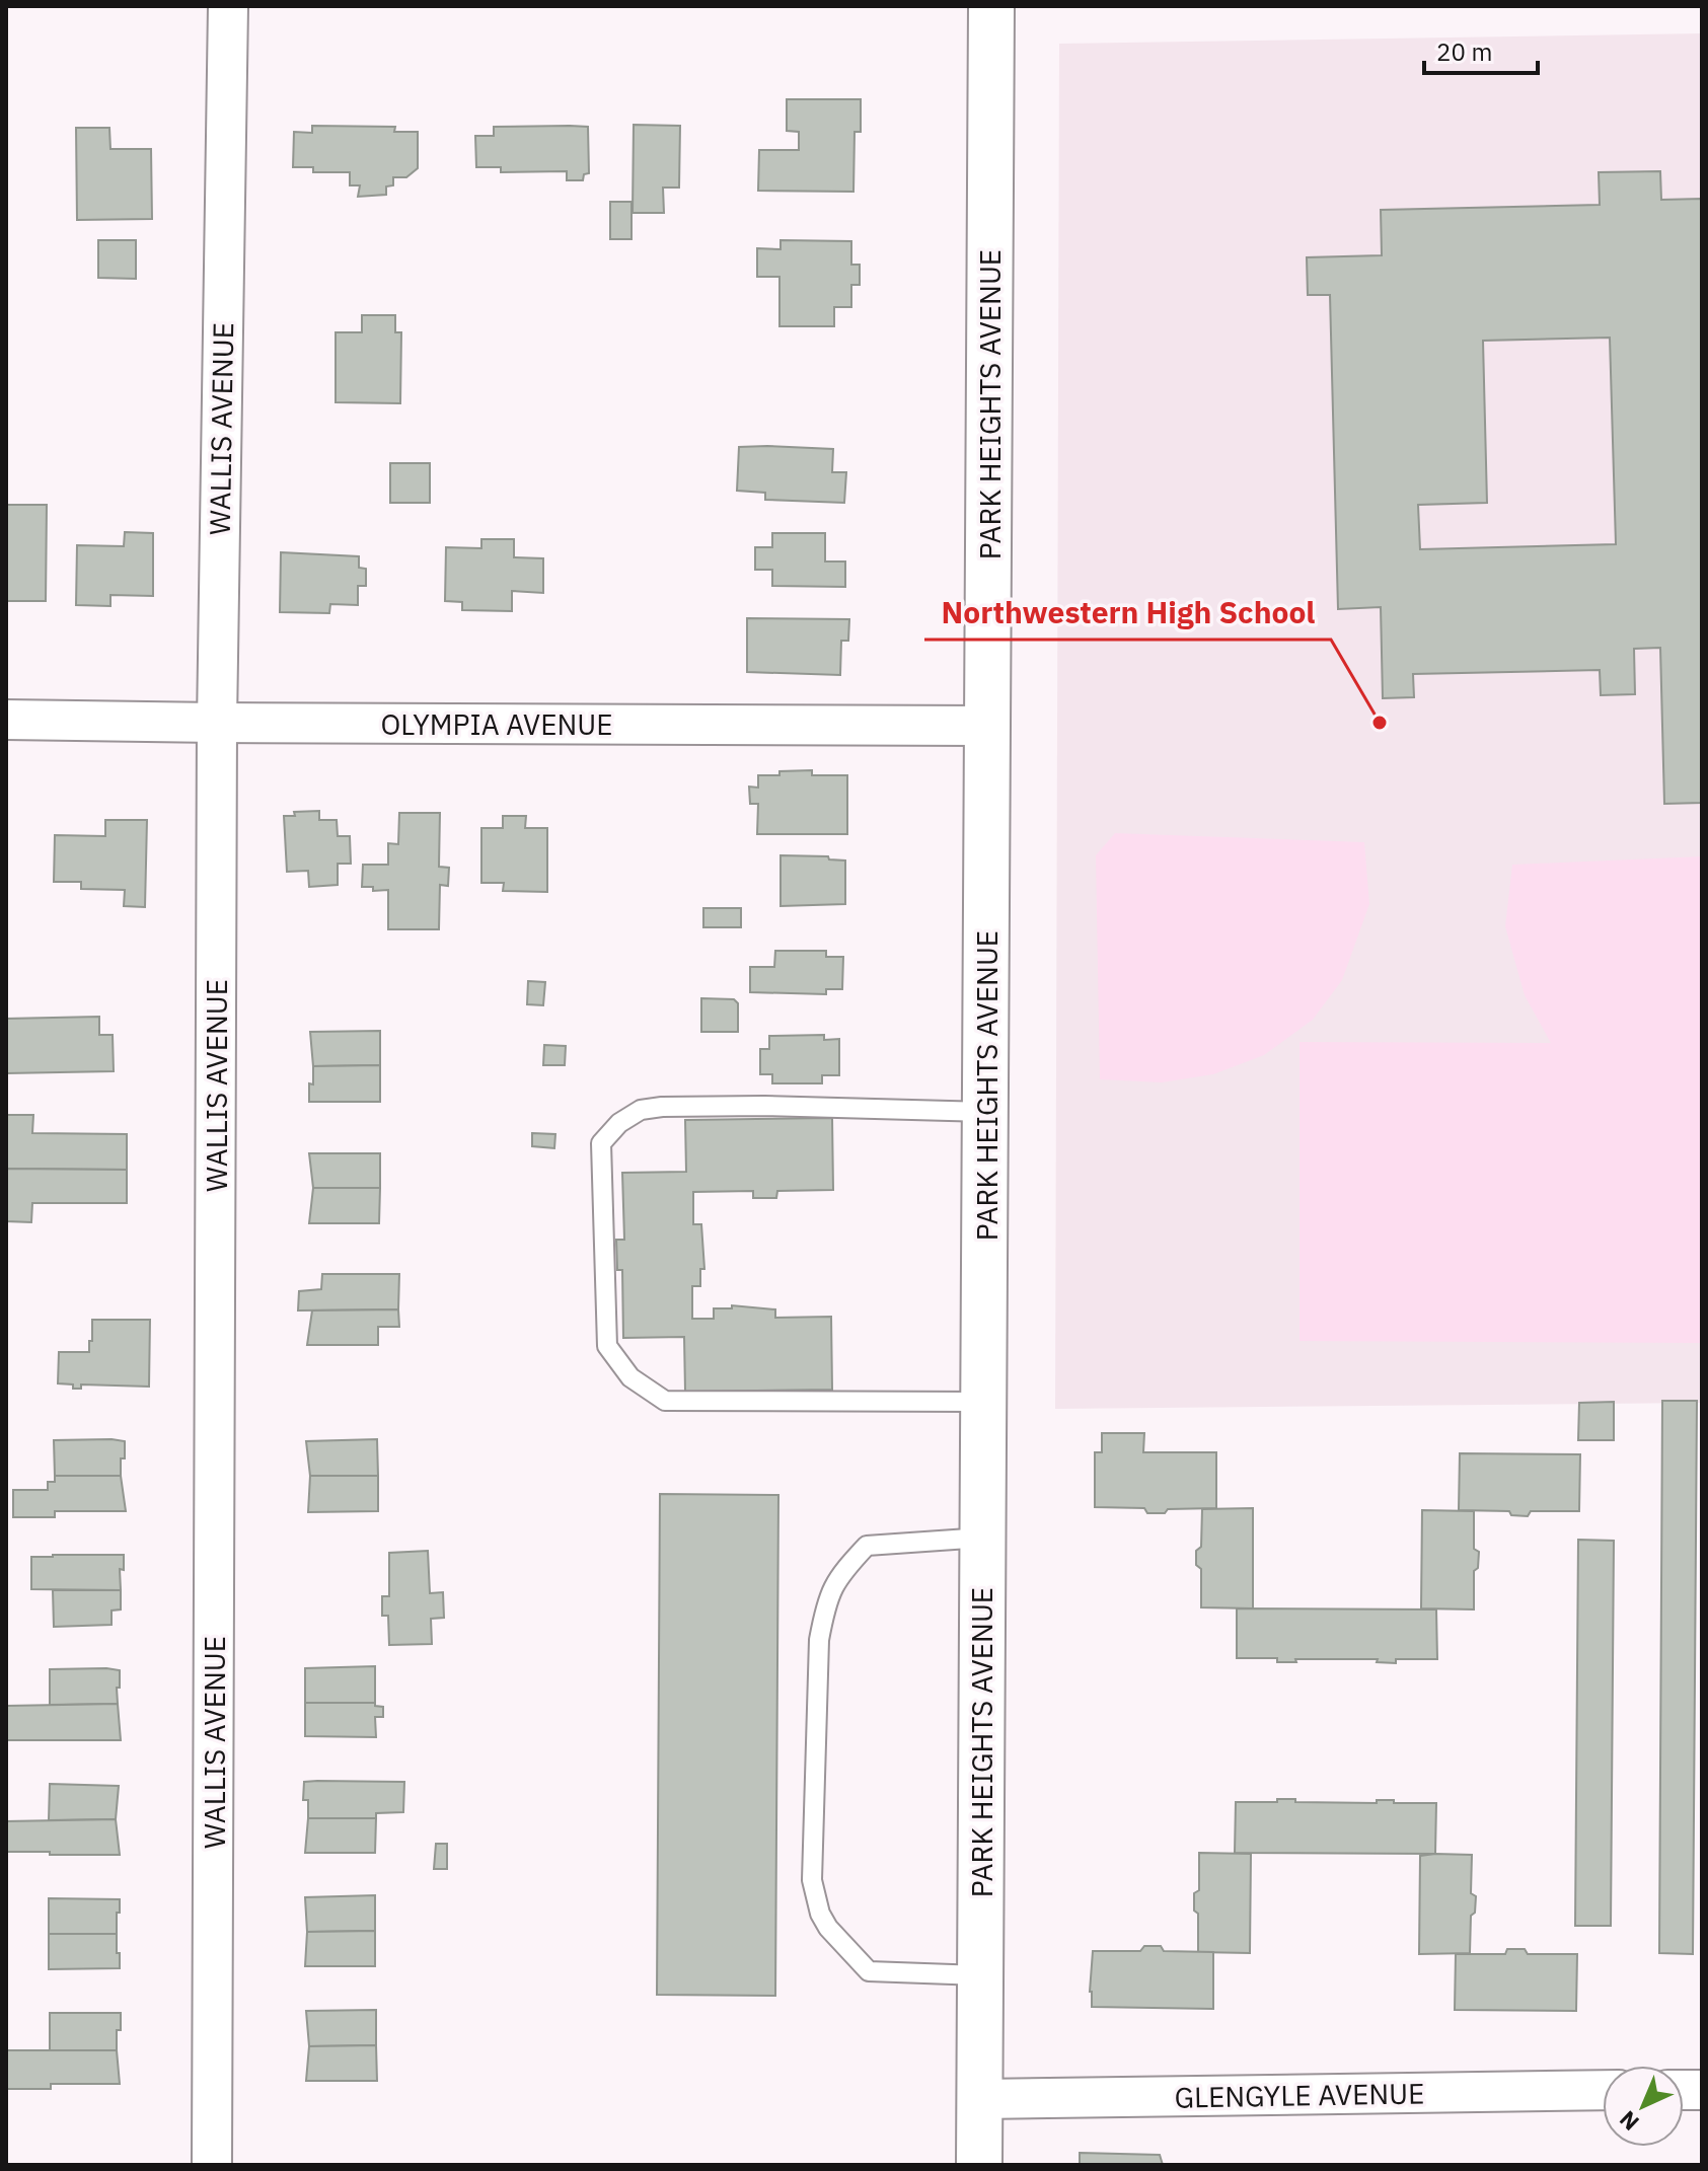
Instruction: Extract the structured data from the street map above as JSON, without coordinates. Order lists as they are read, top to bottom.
{
  "streets": {
    "main road": ["PARK HEIGHTS AVENUE"],
    "street": ["WALLIS AVENUE", "OLYMPIA AVENUE", "GLENGYLE AVENUE"]
  },
  "crossings": [
    ["PARK HEIGHTS AVENUE", "OLYMPIA AVENUE"],
    ["PARK HEIGHTS AVENUE", "GLENGYLE AVENUE"],
    ["WALLIS AVENUE", "OLYMPIA AVENUE"]
  ],
  "places": ["Northwestern High School"],
  "scale_bar": "20 m",
  "north": "bottom left"
}
